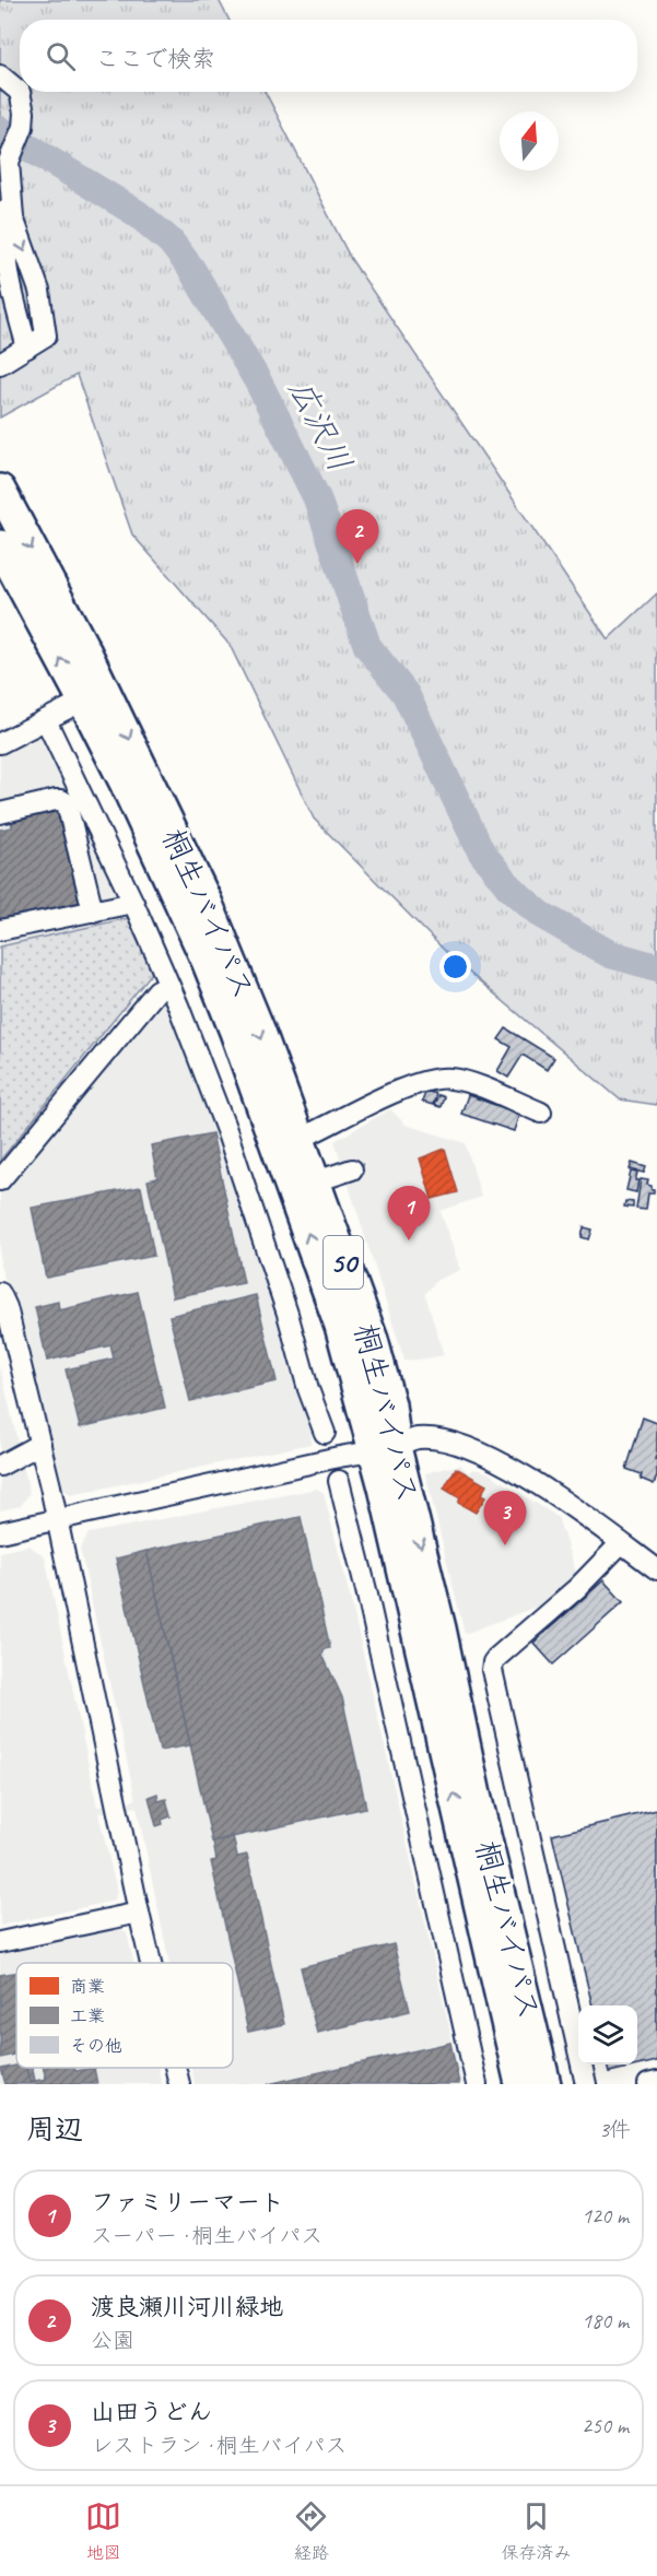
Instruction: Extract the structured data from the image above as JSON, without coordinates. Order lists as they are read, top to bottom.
{
  "streets": {
    "highway": ["桐生バイパス", "50"]
  },
  "water": ["広沢川"],
  "legend": ["商業", "工業", "その他"],
  "north": "top",
  "page": {
    "search": "ここで検索",
    "pins": ["2", "1", "3"],
    "heading": ["周辺", "3件"],
    "list": [
      {
        "mark": "1",
        "name": "ファミリーマート",
        "note": "スーパー · 桐生バイパス",
        "value": "120 m"
      },
      {
        "mark": "2",
        "name": "渡良瀬川河川緑地",
        "note": "公園",
        "value": "180 m"
      },
      {
        "mark": "3",
        "name": "山田うどん",
        "note": "レストラン · 桐生バイパス",
        "value": "250 m"
      }
    ],
    "nav": ["地図", "経路", "保存済み"]
  }
}
